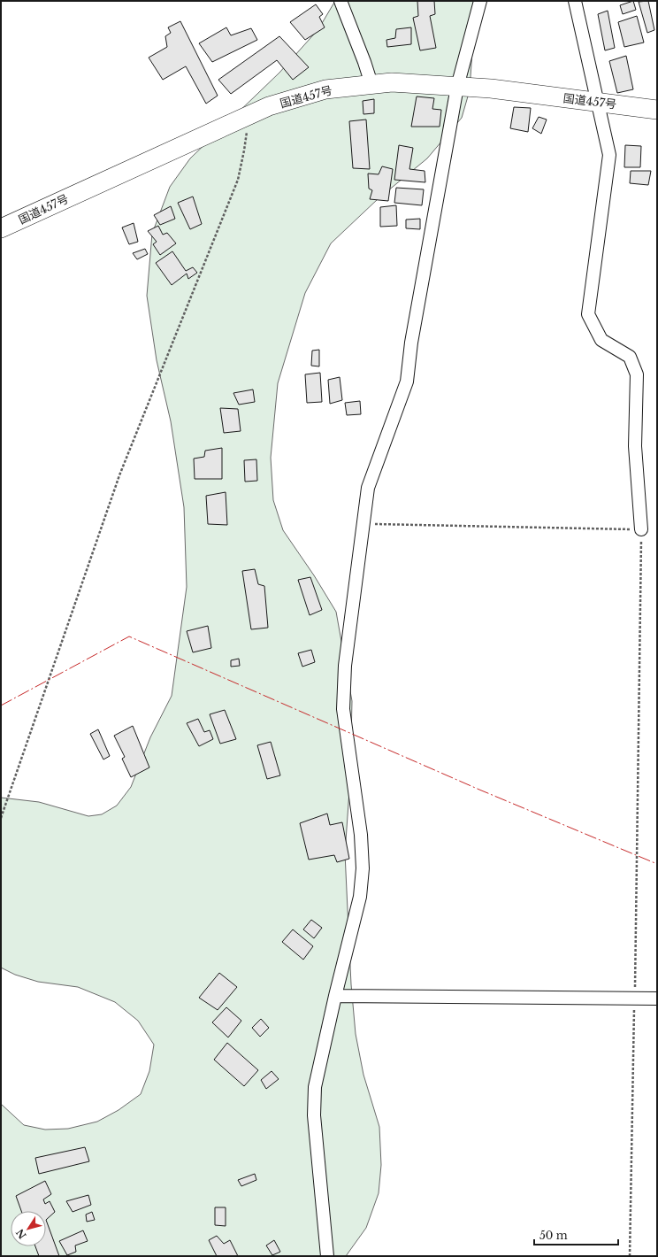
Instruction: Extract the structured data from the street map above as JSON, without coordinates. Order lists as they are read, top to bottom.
{
  "streets": {
    "highway": ["国道457号"]
  },
  "scale_bar": "50 m",
  "north": "bottom left"
}
